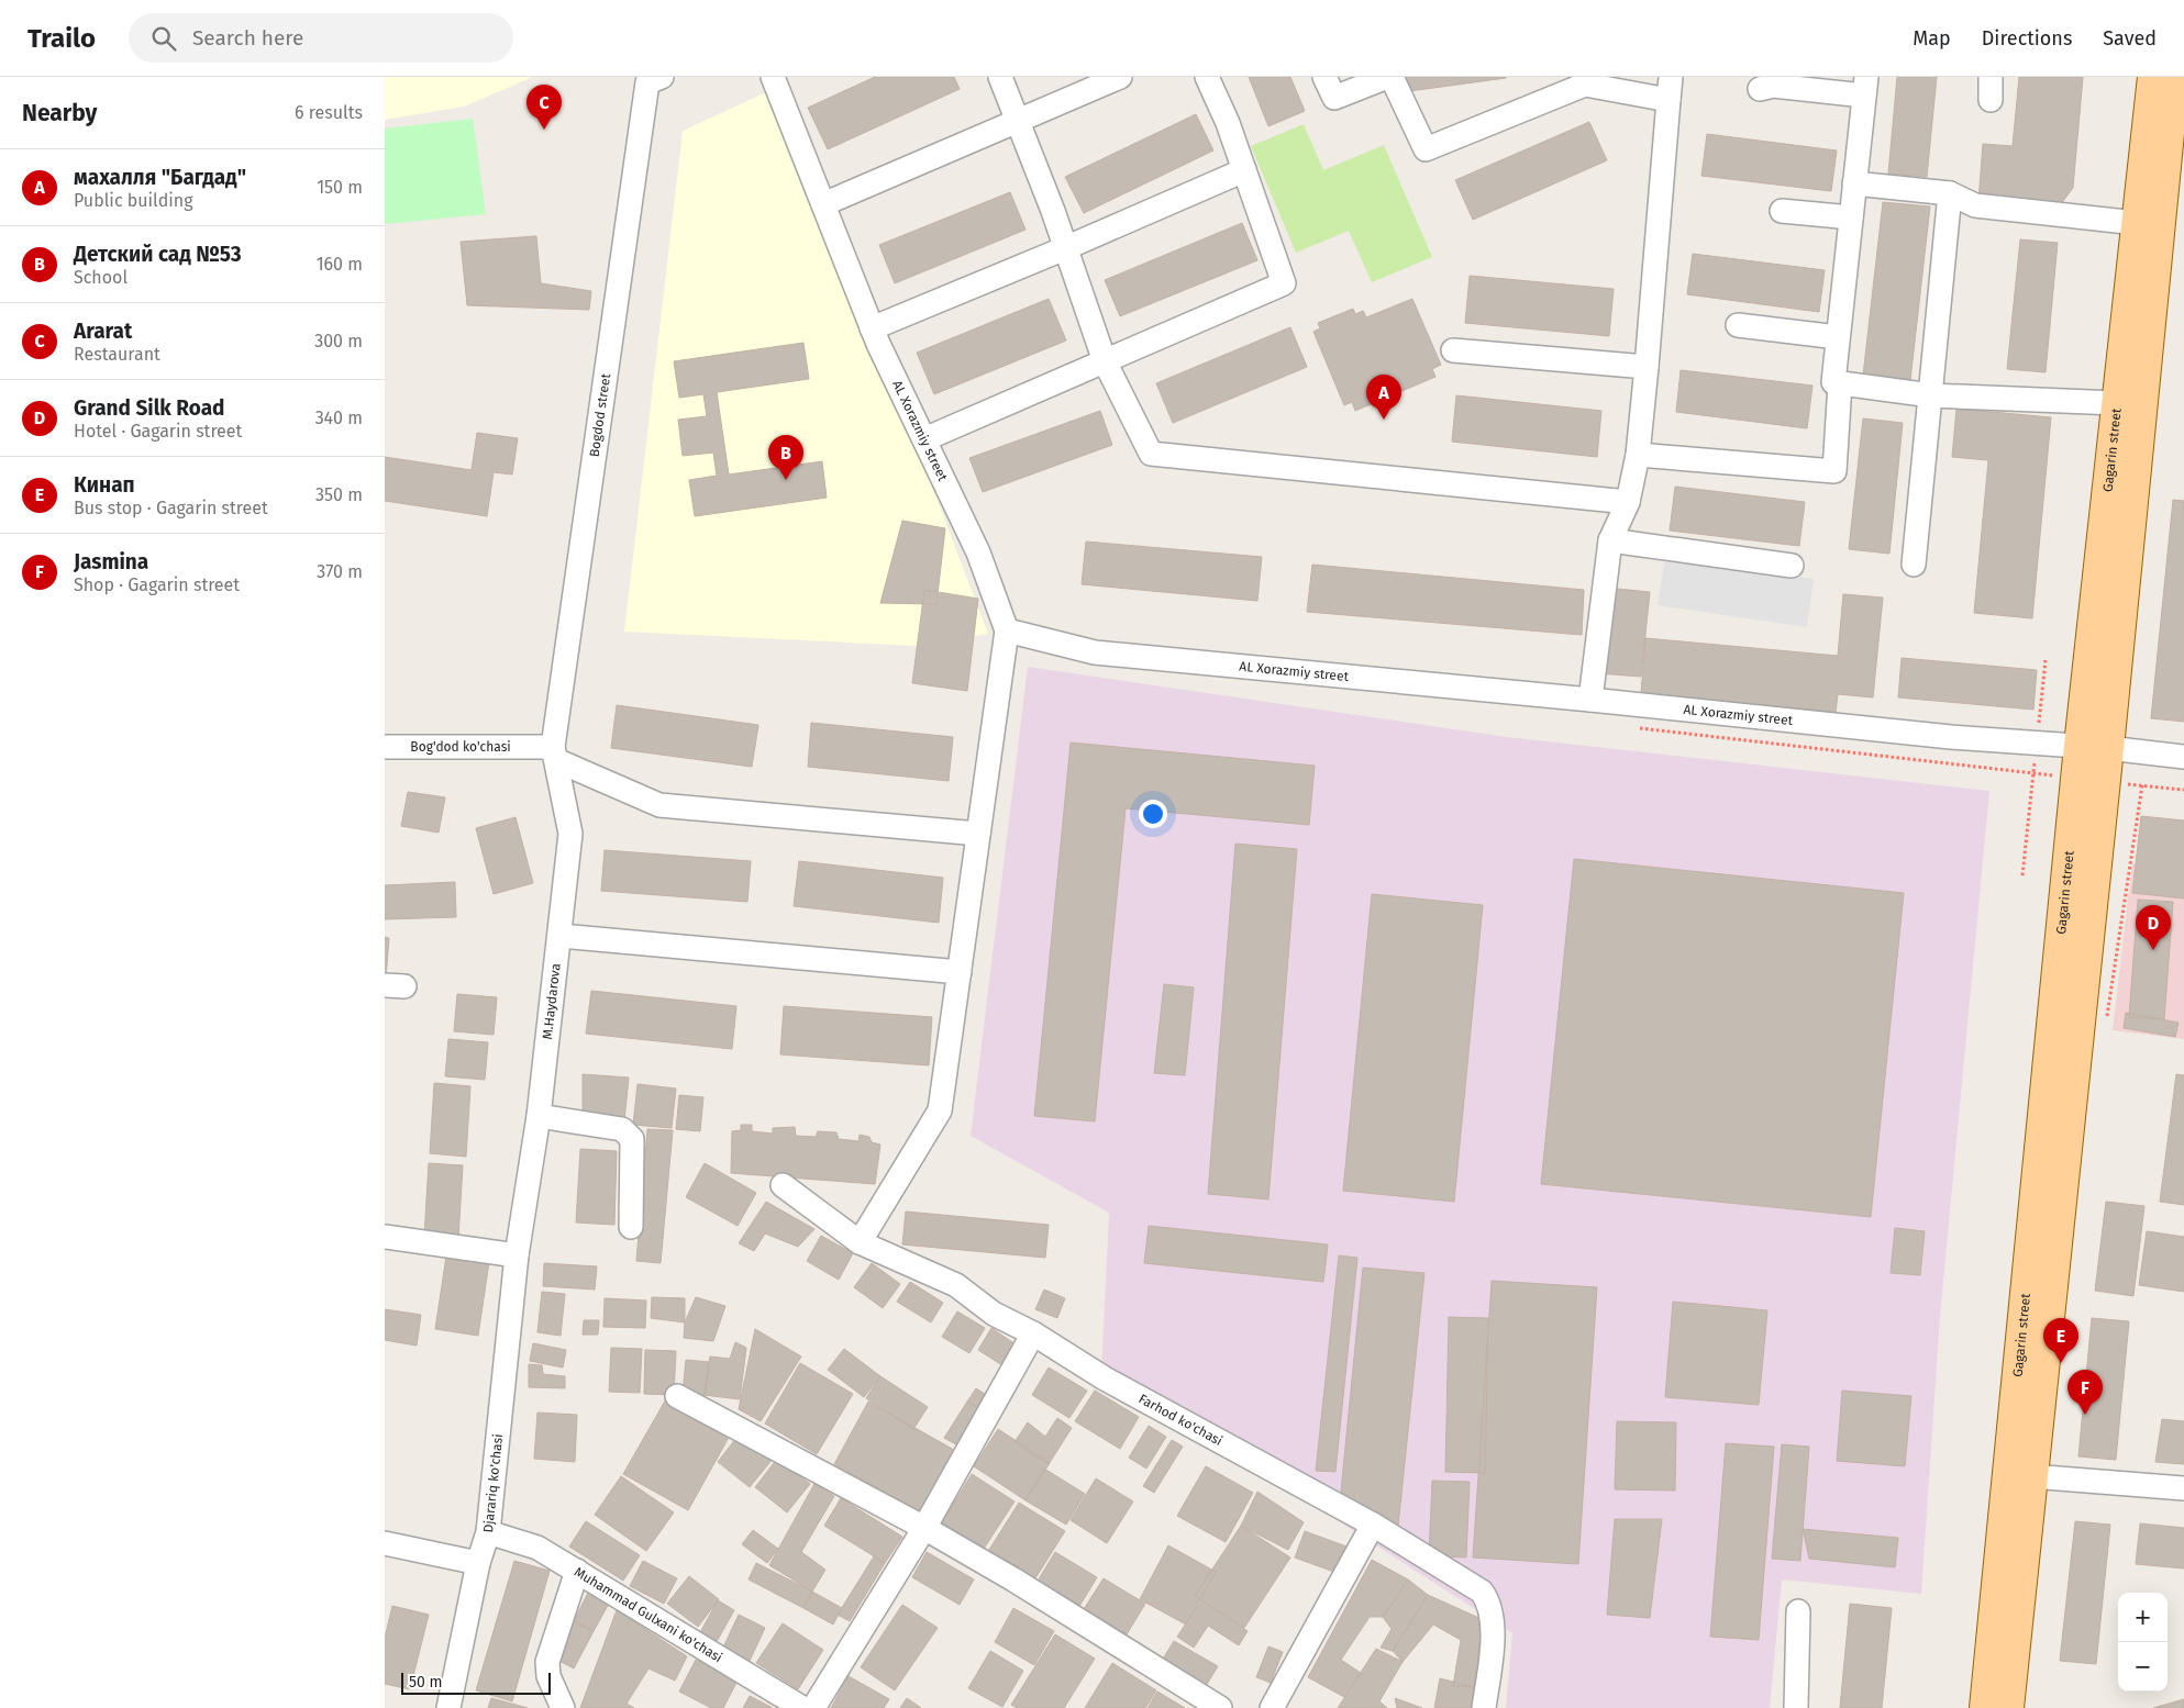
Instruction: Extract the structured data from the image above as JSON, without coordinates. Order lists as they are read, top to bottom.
{
  "streets": {
    "main road": ["Gagarin street"],
    "street": [
      "Bogdod street",
      "AL Xorazmiy street",
      "Bog'dod ko'chasi",
      "M.Haydarova",
      "Farhod ko'chasi",
      "Djarariq ko'chasi",
      "Muhammad Gulxani ko'chasi"
    ]
  },
  "crossings": [
    ["Bogdod street", "Bog'dod ko'chasi"],
    ["Bogdod street", "M.Haydarova"],
    ["AL Xorazmiy street", "Gagarin street"],
    ["Bog'dod ko'chasi", "M.Haydarova"],
    ["M.Haydarova", "Djarariq ko'chasi"],
    ["Djarariq ko'chasi", "Muhammad Gulxani ko'chasi"]
  ],
  "scale_bar": "50 m",
  "page": {
    "header": "Trailo",
    "search": "Search here",
    "nav": ["Map", "Directions", "Saved"],
    "heading": ["Nearby", "6 results"],
    "pins": [
      "C",
      "A",
      "B",
      "D",
      "E",
      "F"
    ],
    "list": [
      {
        "mark": "A",
        "name": "махалля \"Багдад\"",
        "note": "Public building",
        "value": "150 m"
      },
      {
        "mark": "B",
        "name": "Детский сад №53",
        "note": "School",
        "value": "160 m"
      },
      {
        "mark": "C",
        "name": "Ararat",
        "note": "Restaurant",
        "value": "300 m"
      },
      {
        "mark": "D",
        "name": "Grand Silk Road",
        "note": "Hotel · Gagarin street",
        "value": "340 m"
      },
      {
        "mark": "E",
        "name": "Кинап",
        "note": "Bus stop · Gagarin street",
        "value": "350 m"
      },
      {
        "mark": "F",
        "name": "Jasmina",
        "note": "Shop · Gagarin street",
        "value": "370 m"
      }
    ],
    "map_buttons": ["+", "−"],
    "scale": "50 m"
  }
}
